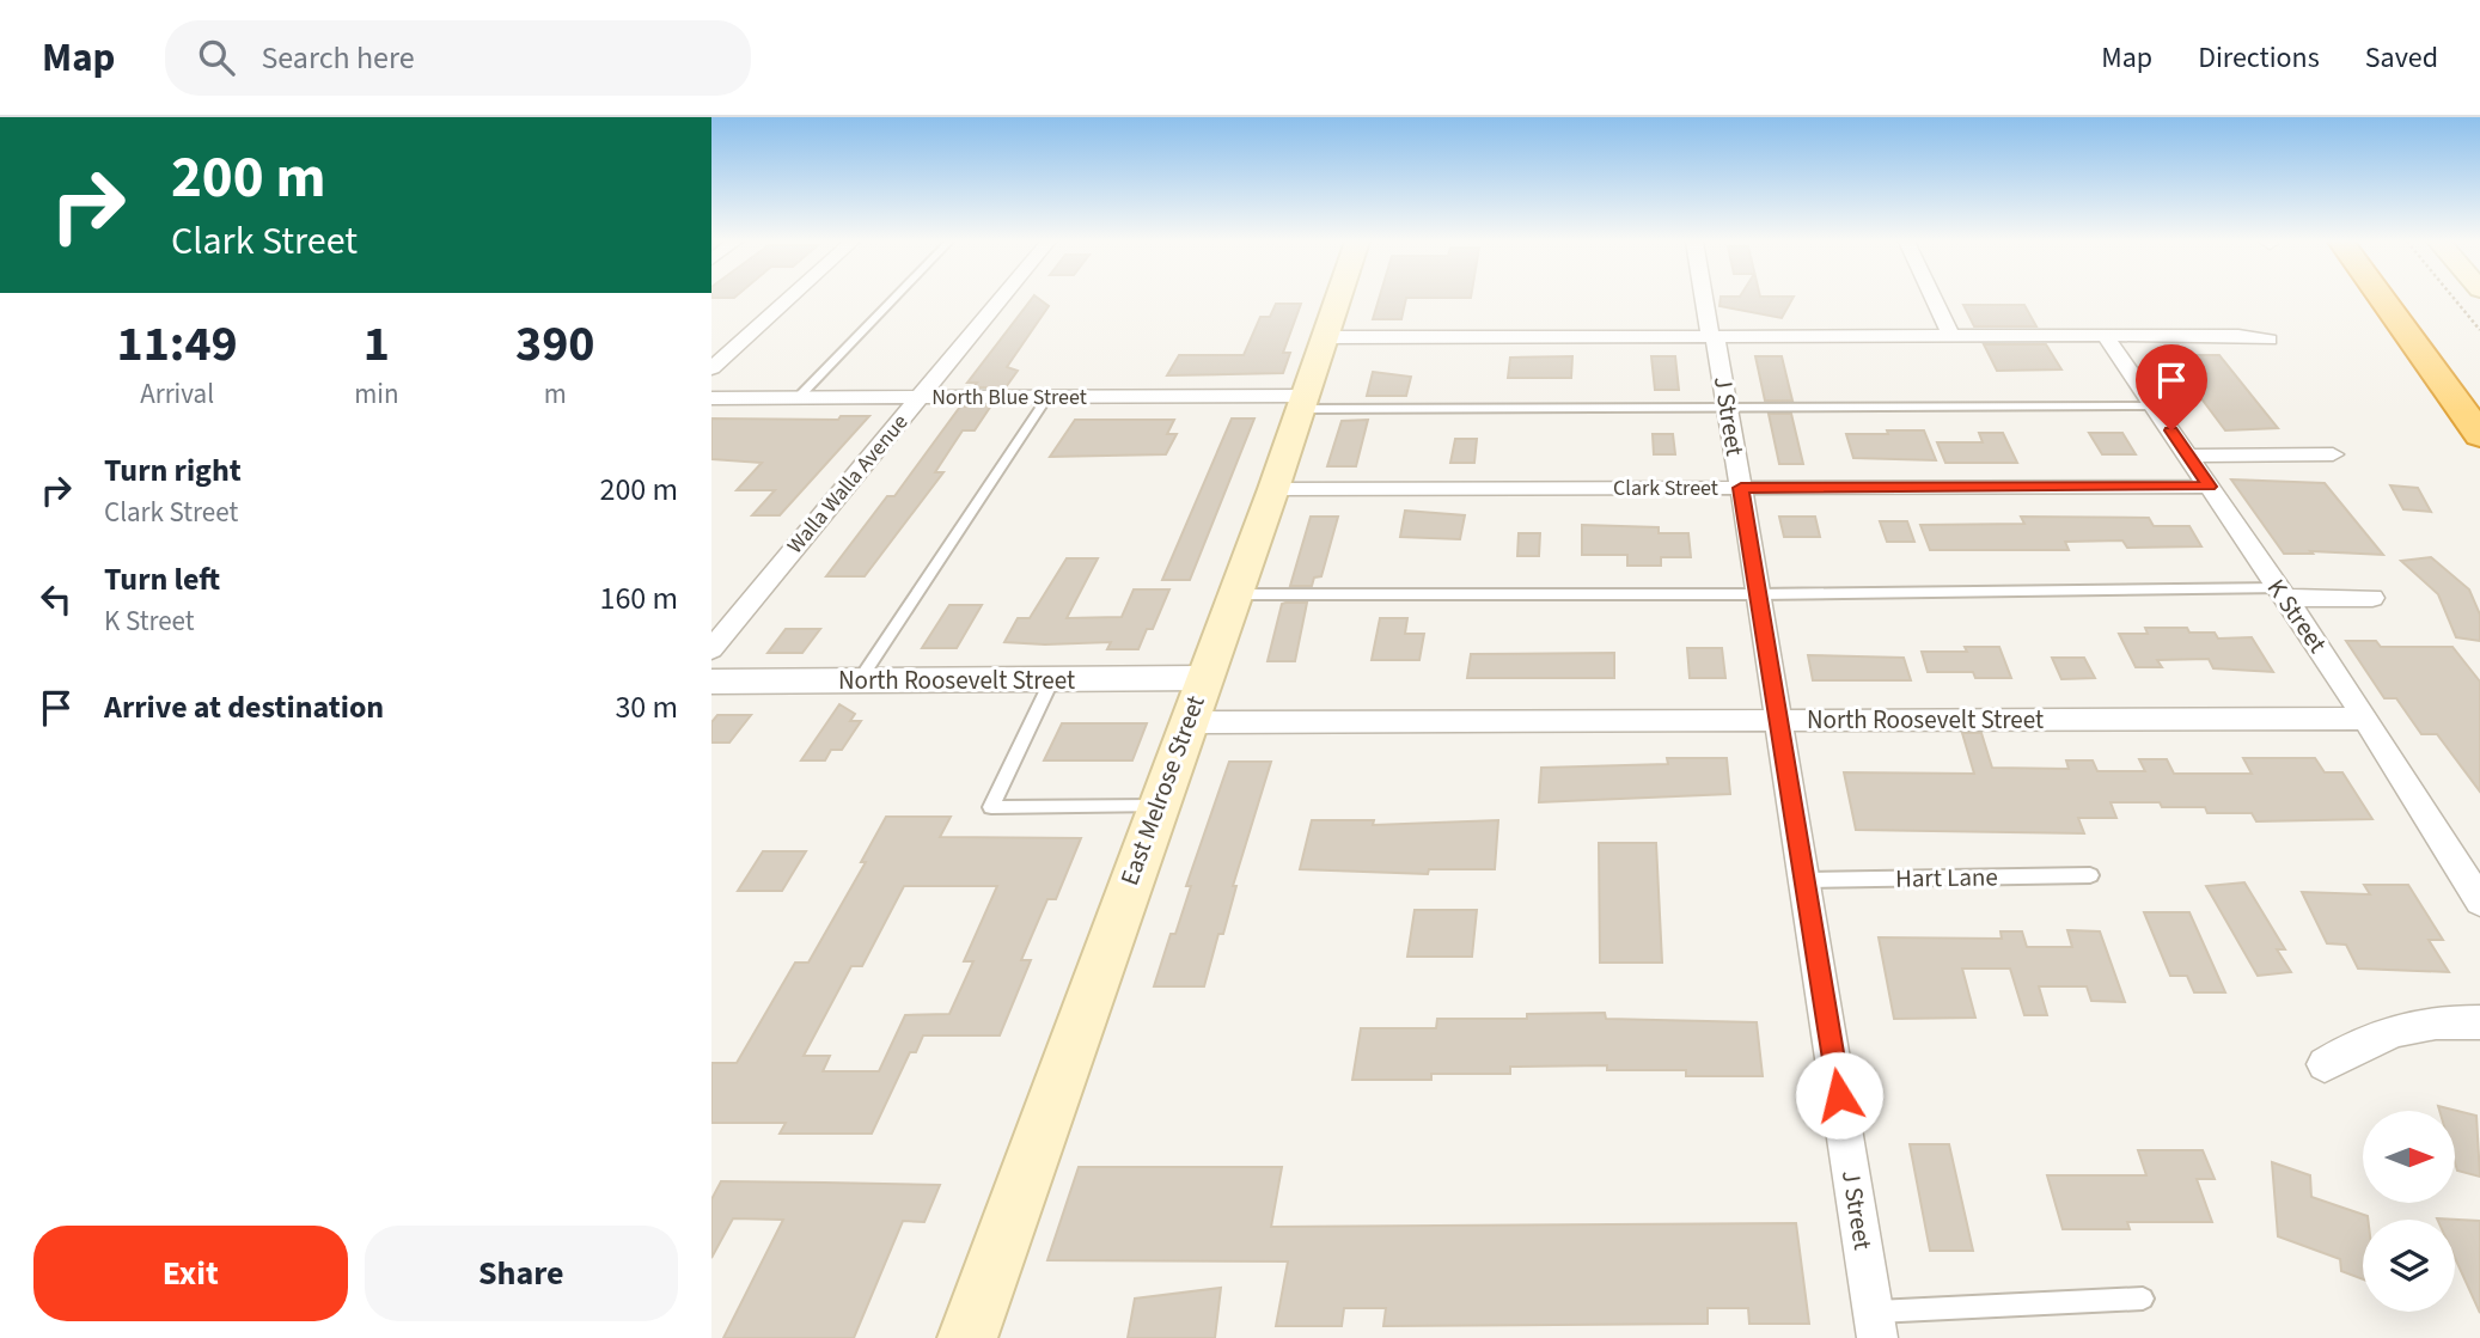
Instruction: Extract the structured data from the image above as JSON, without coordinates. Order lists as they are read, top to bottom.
{
  "streets": {
    "main road": ["East Melrose Street"],
    "street": [
      "North Blue Street",
      "J Street",
      "Walla Walla Avenue",
      "Clark Street",
      "K Street",
      "North Roosevelt Street"
    ],
    "lane": ["Hart Lane"]
  },
  "crossings": [
    ["North Blue Street", "Walla Walla Avenue"],
    ["North Blue Street", "East Melrose Street"],
    ["J Street", "Clark Street"],
    ["J Street", "North Roosevelt Street"],
    ["J Street", "Hart Lane"],
    ["Clark Street", "K Street"],
    ["Clark Street", "East Melrose Street"],
    ["K Street", "North Roosevelt Street"],
    ["North Roosevelt Street", "East Melrose Street"]
  ],
  "north": "right",
  "page": {
    "header": "Map",
    "search": "Search here",
    "nav": ["Map", "Directions", "Saved"],
    "turn": ["200 m", "Clark Street"],
    "eta": [
      "11:49",
      "Arrival",
      "1",
      "min",
      "390",
      "m"
    ],
    "list": [
      {
        "name": "Turn right",
        "note": "Clark Street",
        "value": "200 m"
      },
      {
        "name": "Turn left",
        "note": "K Street",
        "value": "160 m"
      },
      {
        "name": "Arrive at destination",
        "value": "30 m"
      }
    ],
    "buttons": ["Exit", "Share"]
  }
}
